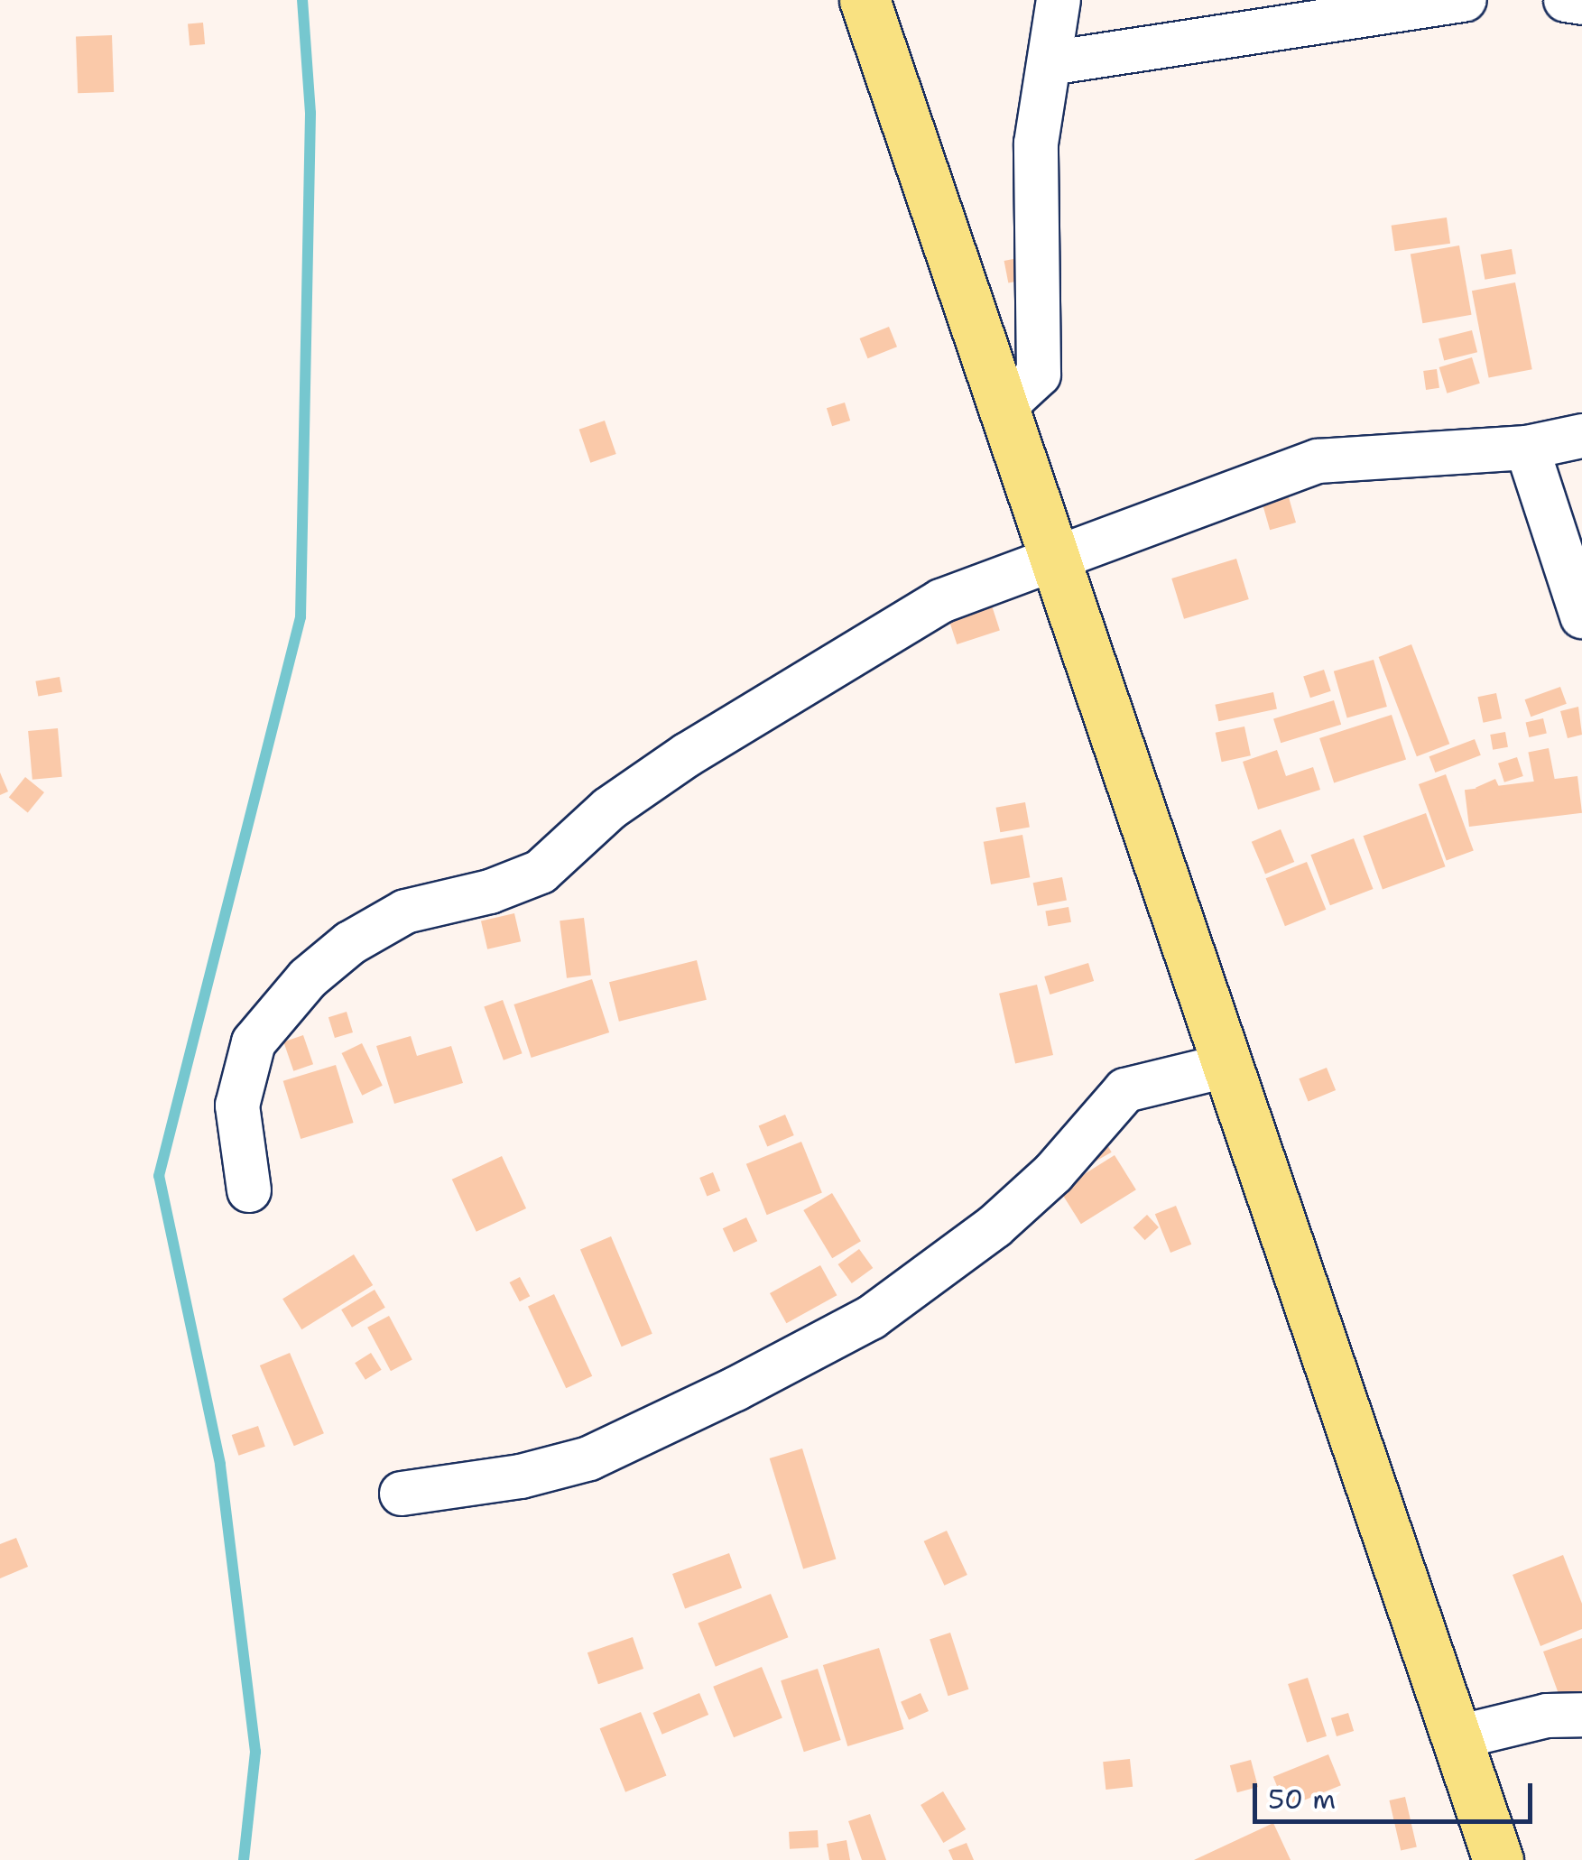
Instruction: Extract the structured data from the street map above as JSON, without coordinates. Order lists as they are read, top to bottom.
{
  "scale_bar": "50 m"
}
